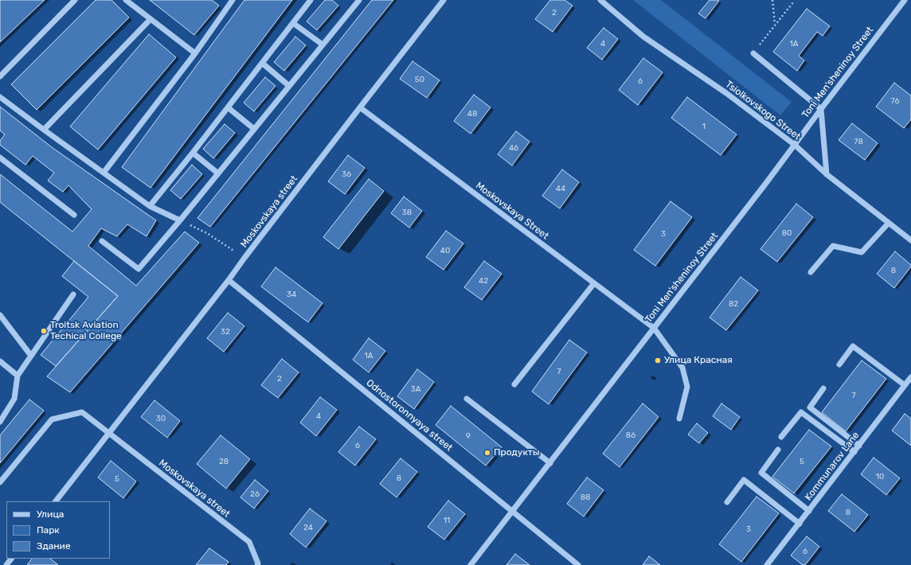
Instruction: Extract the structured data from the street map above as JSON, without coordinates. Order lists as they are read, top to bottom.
{
  "streets": {
    "street": [
      "Toni Men'sheninoy Street",
      "Tsiolkovskogo Street",
      "Moskovskaya Street",
      "Moskovskaya street",
      "Odnostoronnyaya street",
      "Kommunarov Lane"
    ]
  },
  "crossings": [
    ["Toni Men'sheninoy Street", "Tsiolkovskogo Street"],
    ["Toni Men'sheninoy Street", "Moskovskaya Street"],
    ["Toni Men'sheninoy Street", "Odnostoronnyaya street"],
    ["Moskovskaya Street", "Moskovskaya street"],
    ["Moskovskaya street", "Odnostoronnyaya street"]
  ],
  "places": ["Troitsk Aviation Techical College", "Улица Красная", "Продукты"],
  "house_numbers": [
    "2",
    "4",
    "1А",
    "50",
    "6",
    "76",
    "48",
    "1",
    "78",
    "46",
    "36",
    "44",
    "38",
    "80",
    "3",
    "40",
    "8",
    "42",
    "34",
    "82",
    "32",
    "1А",
    "7",
    "2",
    "3А",
    "7",
    "4",
    "30",
    "86",
    "9",
    "6",
    "28",
    "5",
    "10",
    "8",
    "5",
    "26",
    "88",
    "8",
    "11",
    "24",
    "3",
    "6"
  ],
  "legend": ["Улица", "Парк", "Здание"]
}
